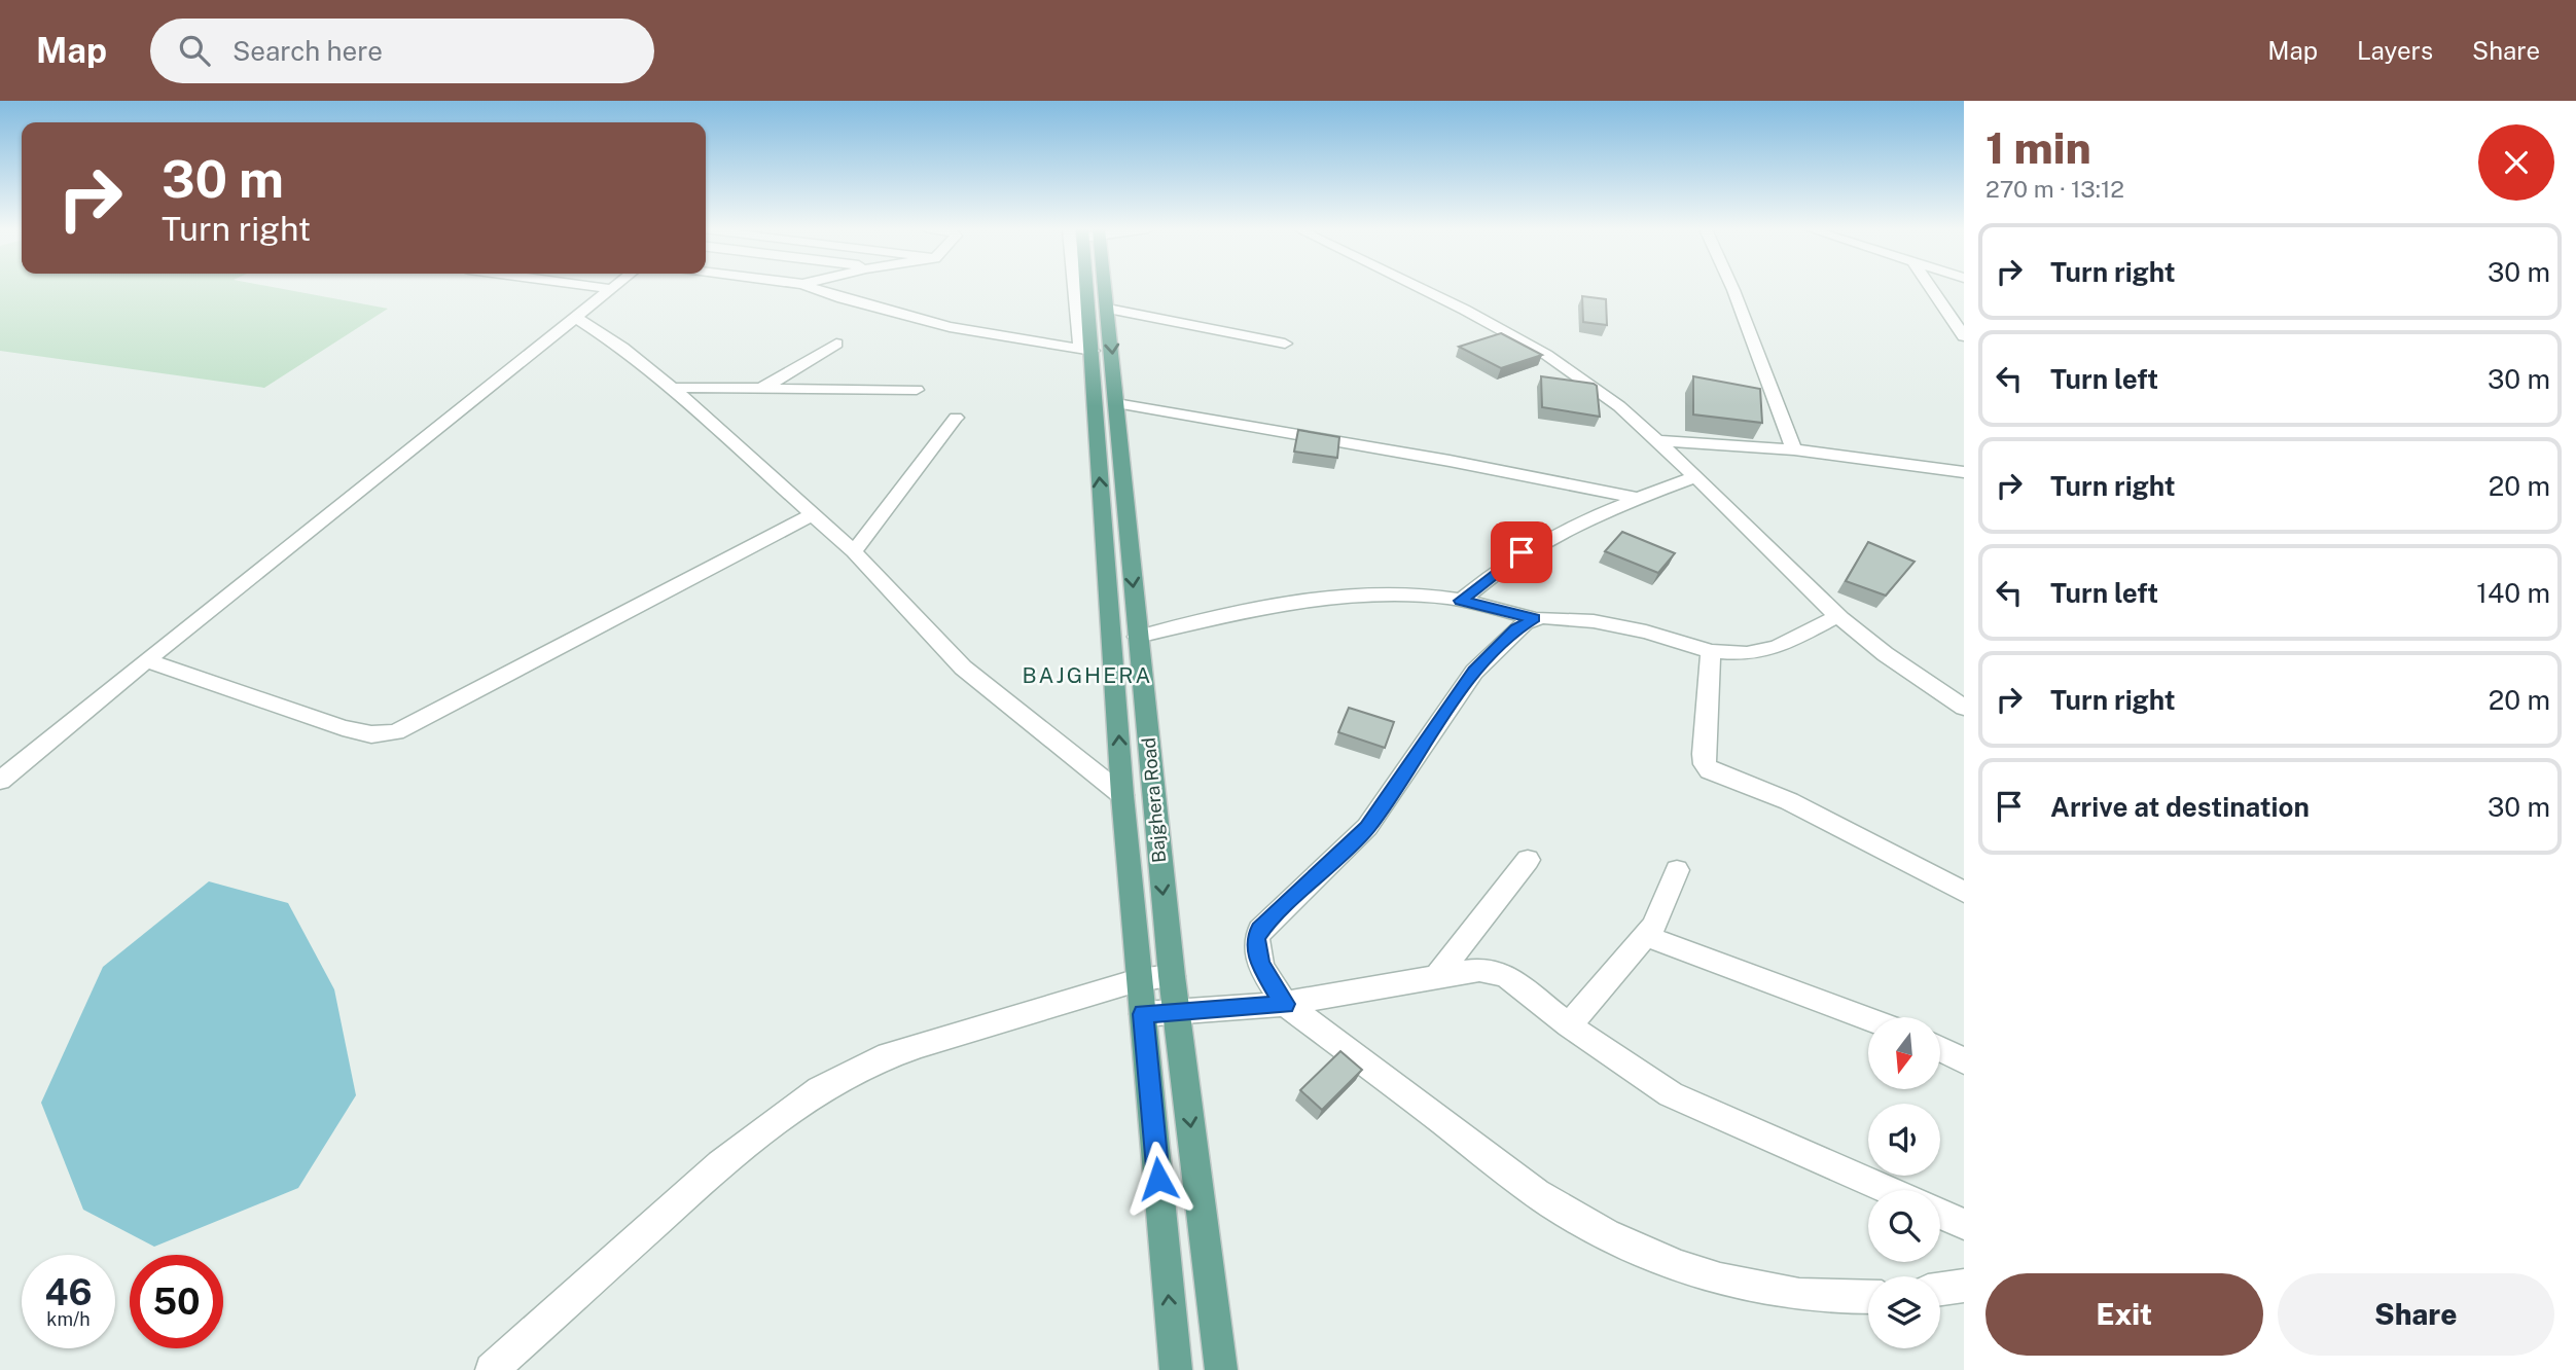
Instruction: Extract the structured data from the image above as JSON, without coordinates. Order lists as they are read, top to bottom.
{
  "streets": {
    "main road": ["Bajghera Road"]
  },
  "districts": ["BAJGHERA"],
  "north": "bottom",
  "page": {
    "header": "Map",
    "search": "Search here",
    "nav": ["Map", "Layers", "Share"],
    "heading": ["1 min", "270 m · 13:12"],
    "turn": ["30 m", "Turn right"],
    "list": [
      {
        "name": "Turn right",
        "value": "30 m"
      },
      {
        "name": "Turn left",
        "value": "30 m"
      },
      {
        "name": "Turn right",
        "value": "20 m"
      },
      {
        "name": "Turn left",
        "value": "140 m"
      },
      {
        "name": "Turn right",
        "value": "20 m"
      },
      {
        "name": "Arrive at destination",
        "value": "30 m"
      }
    ],
    "speed": "46 km/h",
    "limit": "50",
    "buttons": ["Exit", "Share"]
  }
}
